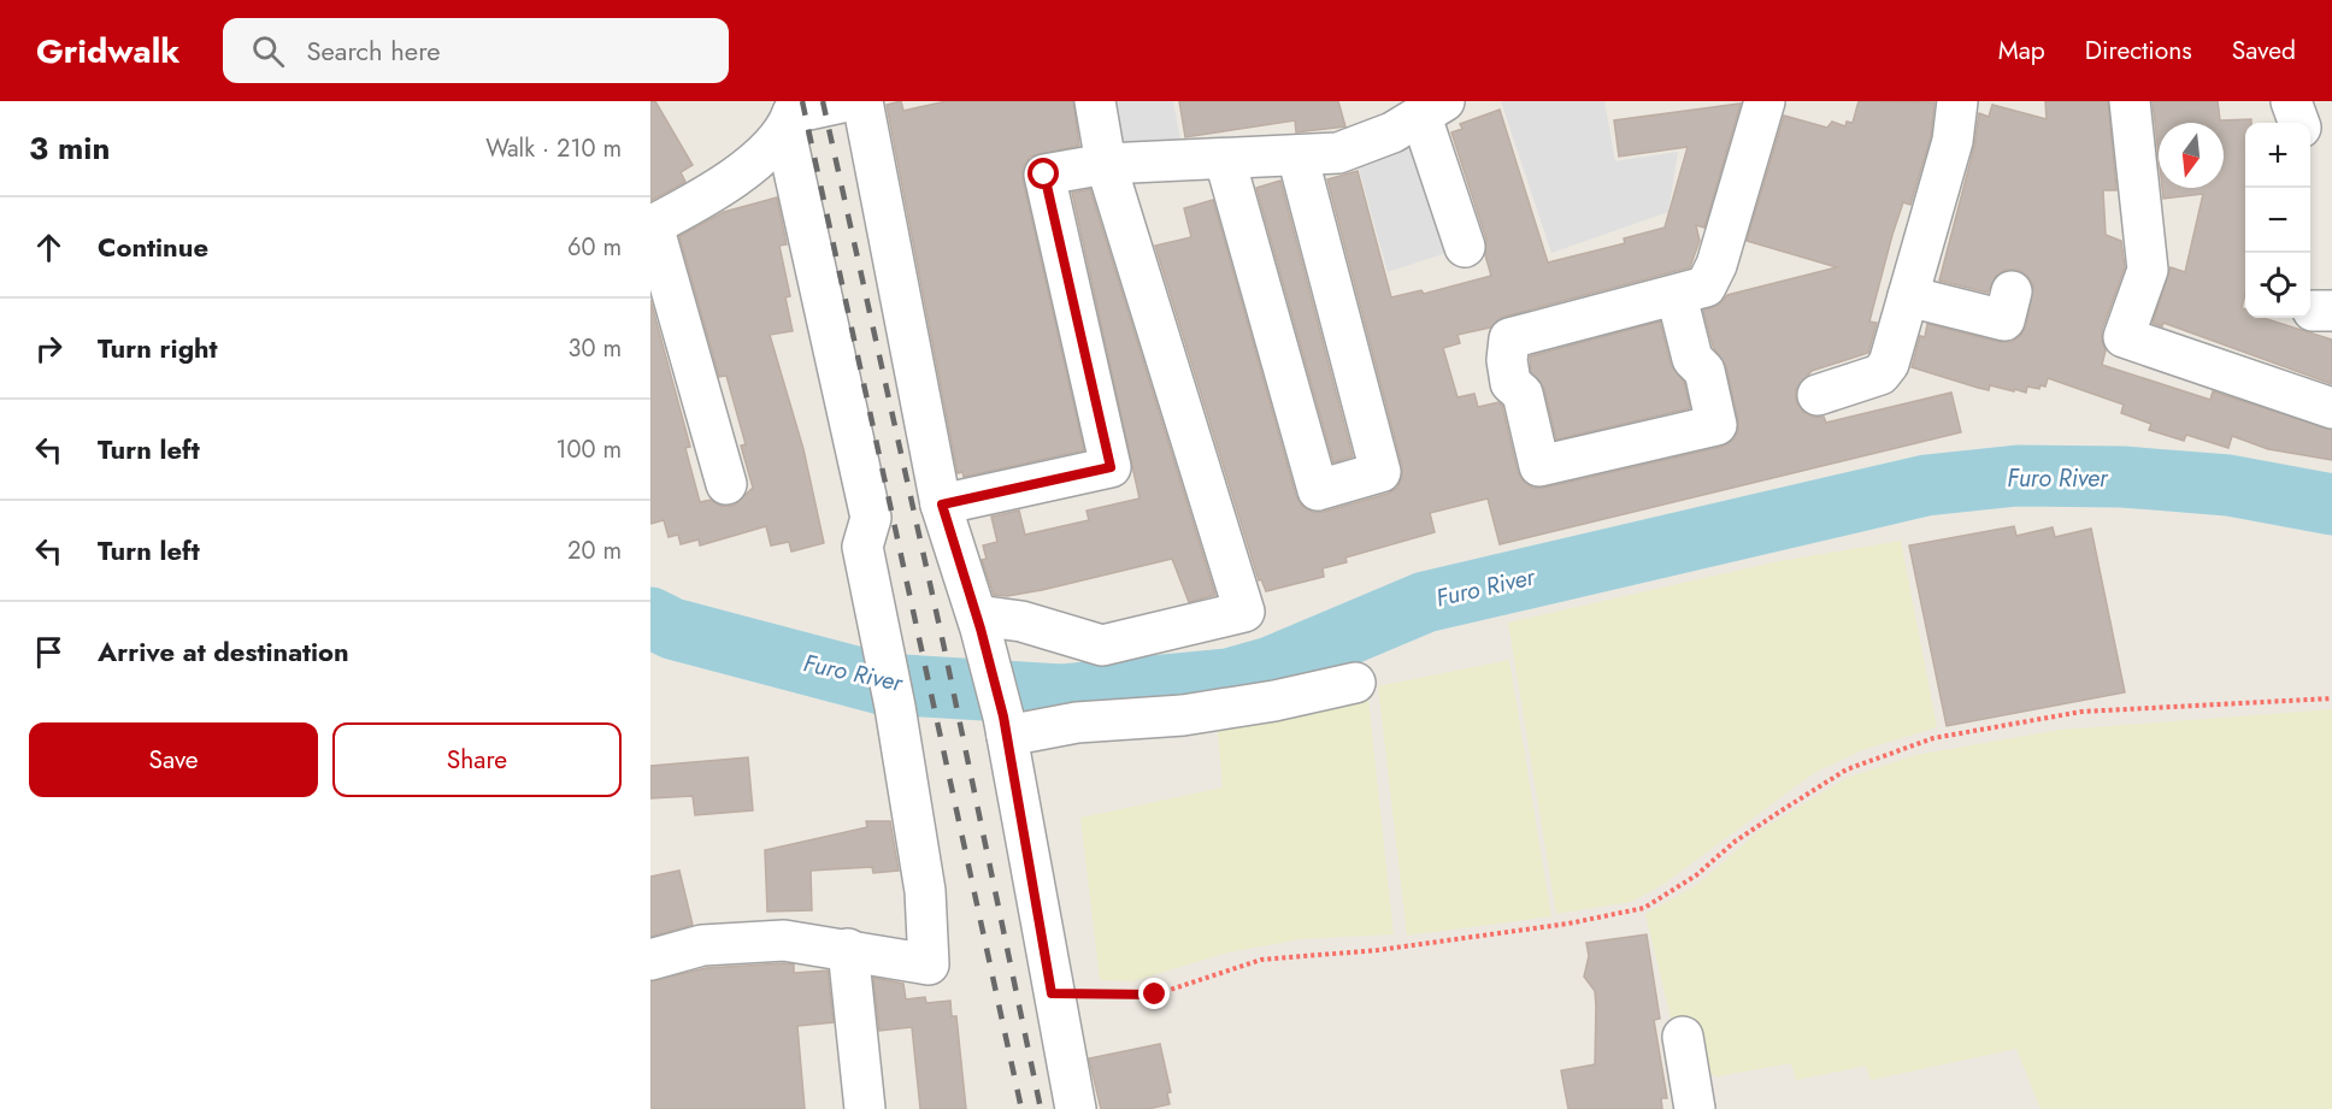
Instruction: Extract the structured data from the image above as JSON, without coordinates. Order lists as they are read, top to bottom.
{
  "water": ["Furo River"],
  "north": "bottom",
  "page": {
    "header": "Gridwalk",
    "search": "Search here",
    "nav": ["Map", "Directions", "Saved"],
    "heading": ["3 min", "Walk · 210 m"],
    "map_buttons": ["+", "−"],
    "list": [
      ["Continue", "60 m"],
      ["Turn right", "30 m"],
      ["Turn left", "100 m"],
      ["Turn left", "20 m"],
      "Arrive at destination"
    ],
    "buttons": ["Save", "Share"]
  }
}
